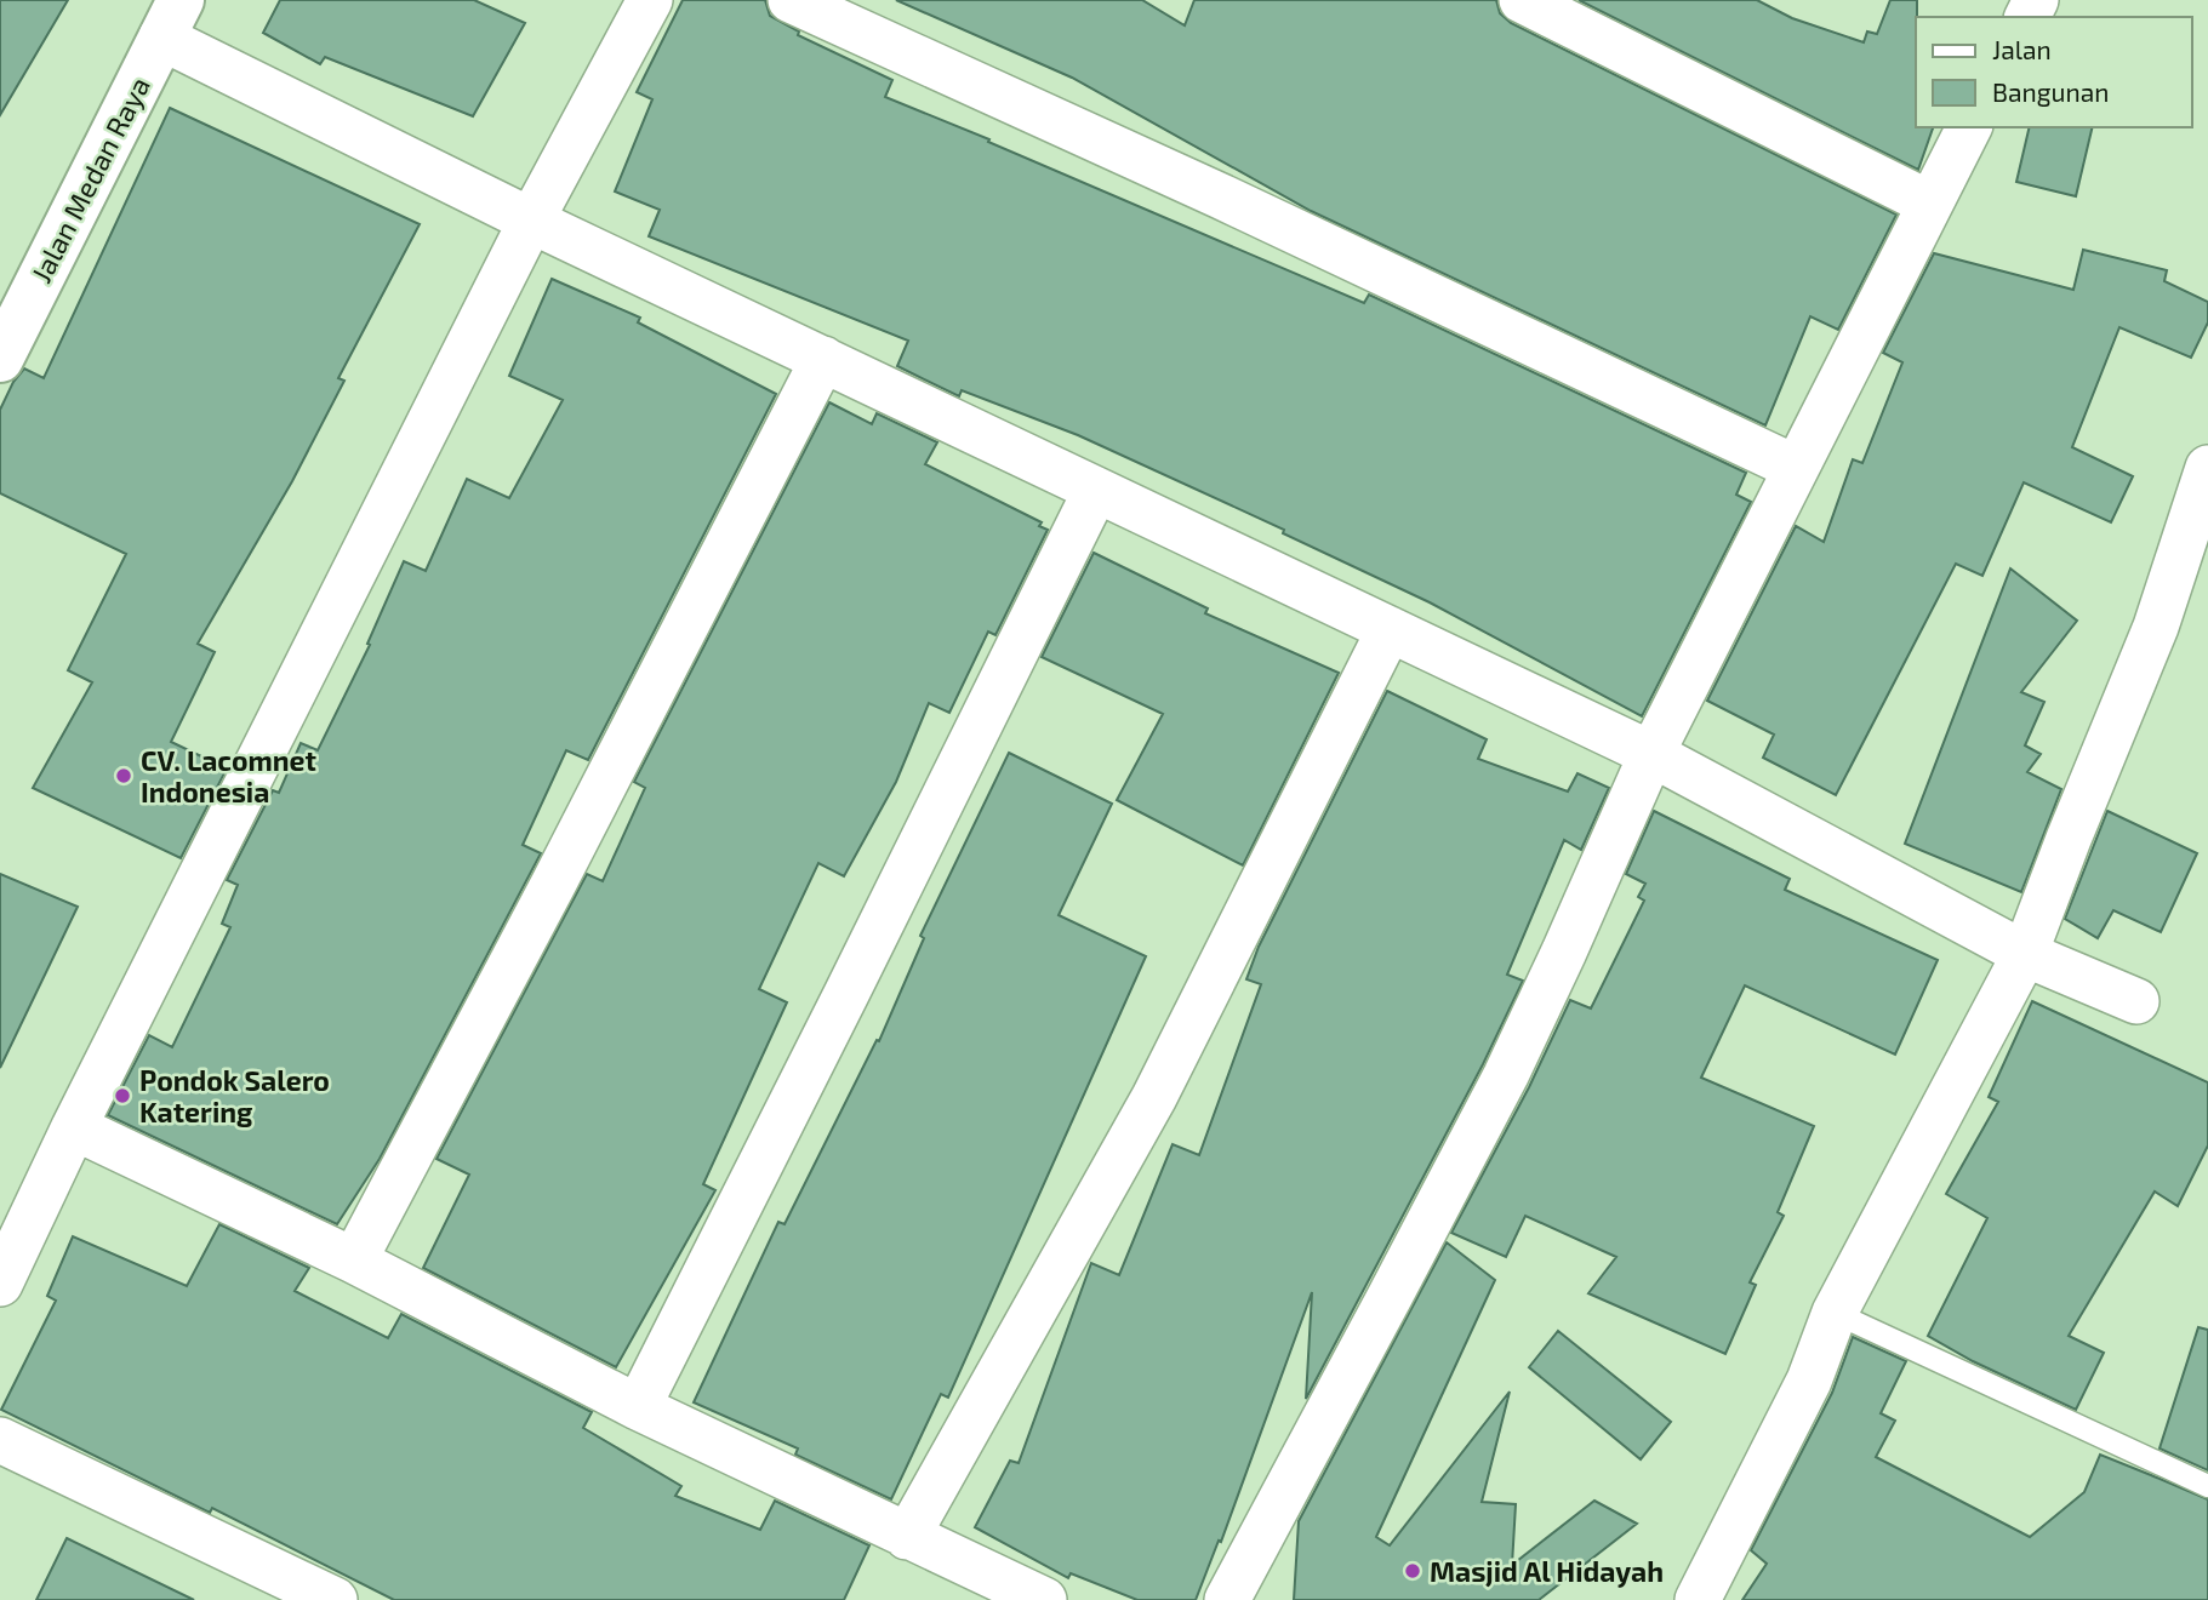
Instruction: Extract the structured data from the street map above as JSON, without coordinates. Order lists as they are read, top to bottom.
{
  "streets": {
    "street": ["Jalan Medan Raya"]
  },
  "places": ["CV. Lacomnet Indonesia", "Pondok Salero Katering", "Masjid Al Hidayah"],
  "legend": ["Jalan", "Bangunan"]
}
